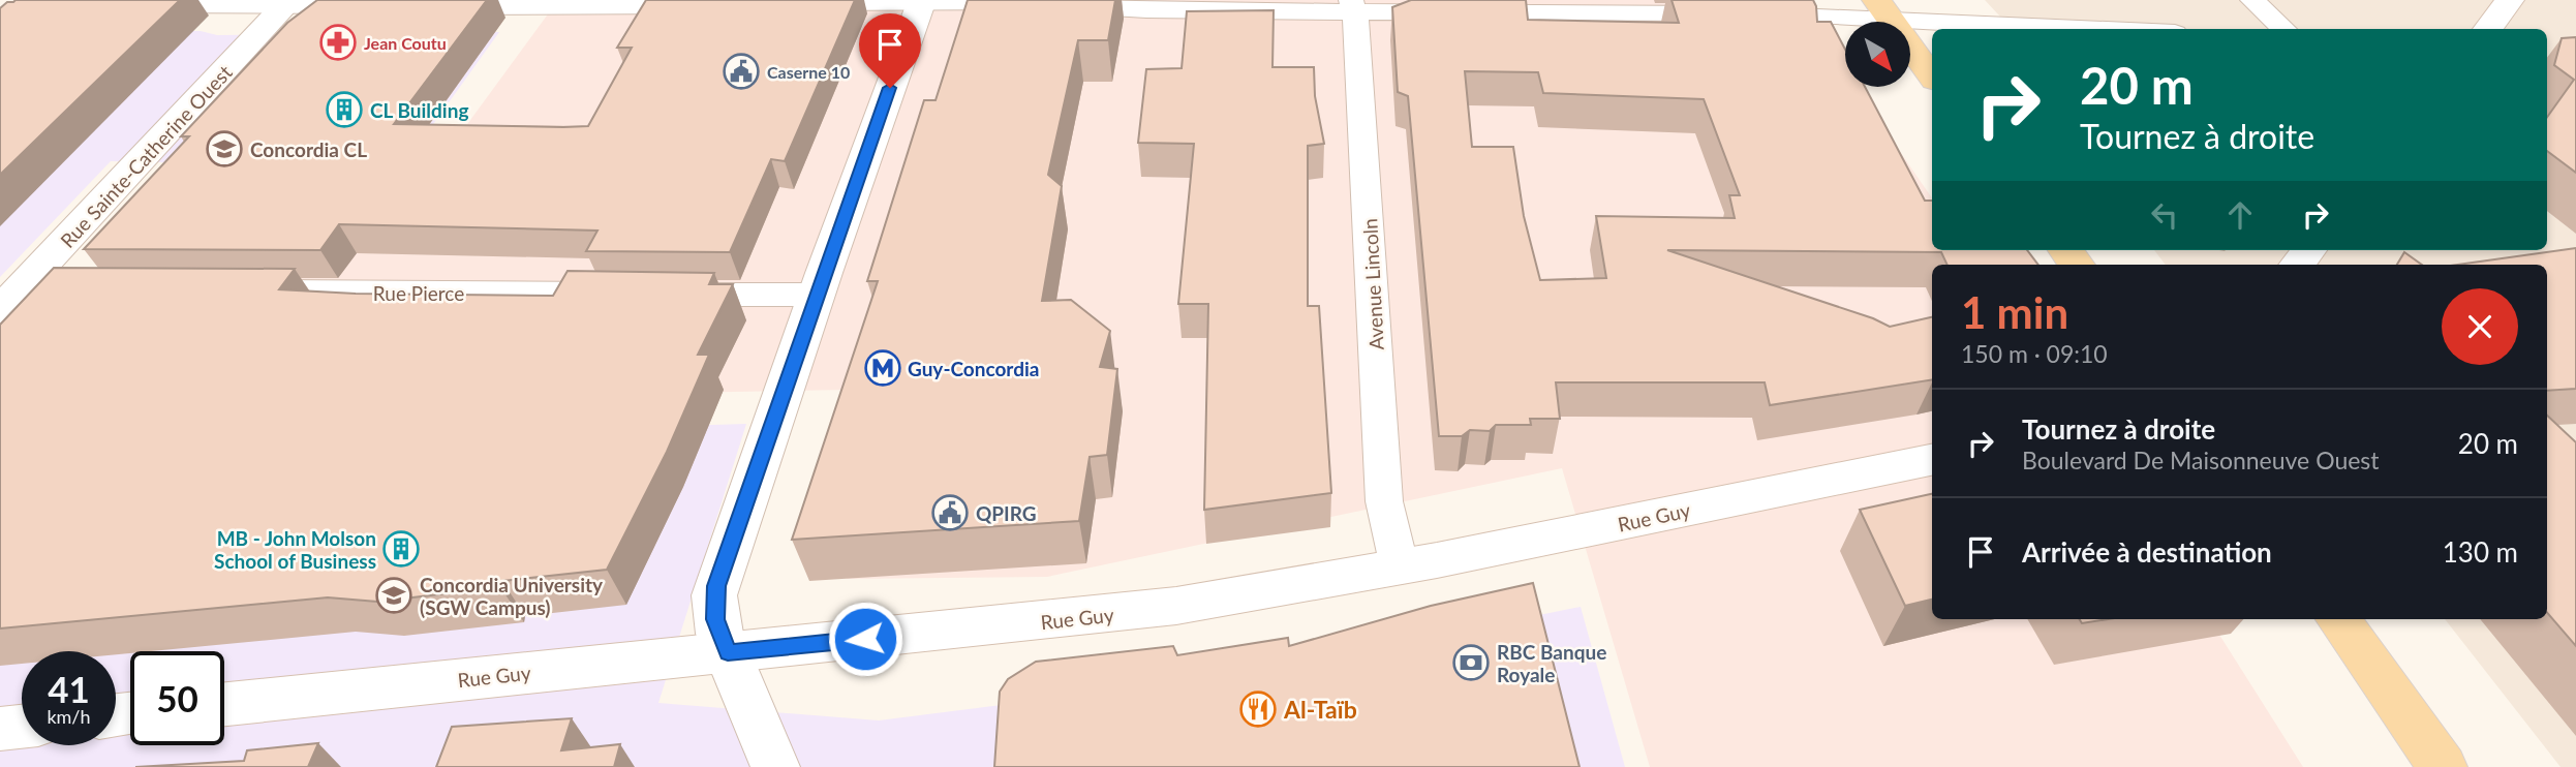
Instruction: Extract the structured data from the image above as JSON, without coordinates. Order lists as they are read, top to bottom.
{
  "streets": {
    "main road": ["Rue Sainte-Catherine Ouest", "Rue Guy"],
    "street": ["Avenue Lincoln", "Rue Pierce"]
  },
  "crossings": [
    ["Avenue Lincoln", "Rue Guy"]
  ],
  "places": {
    "pharmacy": ["Jean Coutu"],
    "public building": ["Caserne 10", "QPIRG"],
    "building": ["CL Building", "MB - John Molson School of Business"],
    "school or university": ["Concordia CL", "Concordia University (SGW Campus)"],
    "metro station": ["Guy-Concordia"],
    "bank": ["RBC Banque Royale"],
    "restaurant": ["Al-Taïb"]
  },
  "north": "bottom right",
  "page": {
    "turn": ["20 m", "Tournez à droite"],
    "heading": ["1 min", "150 m · 09:10"],
    "list": [
      {
        "name": "Tournez à droite",
        "note": "Boulevard De Maisonneuve Ouest",
        "value": "20 m"
      },
      {
        "name": "Arrivée à destination",
        "value": "130 m"
      }
    ],
    "speed": "41 km/h",
    "limit": "50"
  }
}
